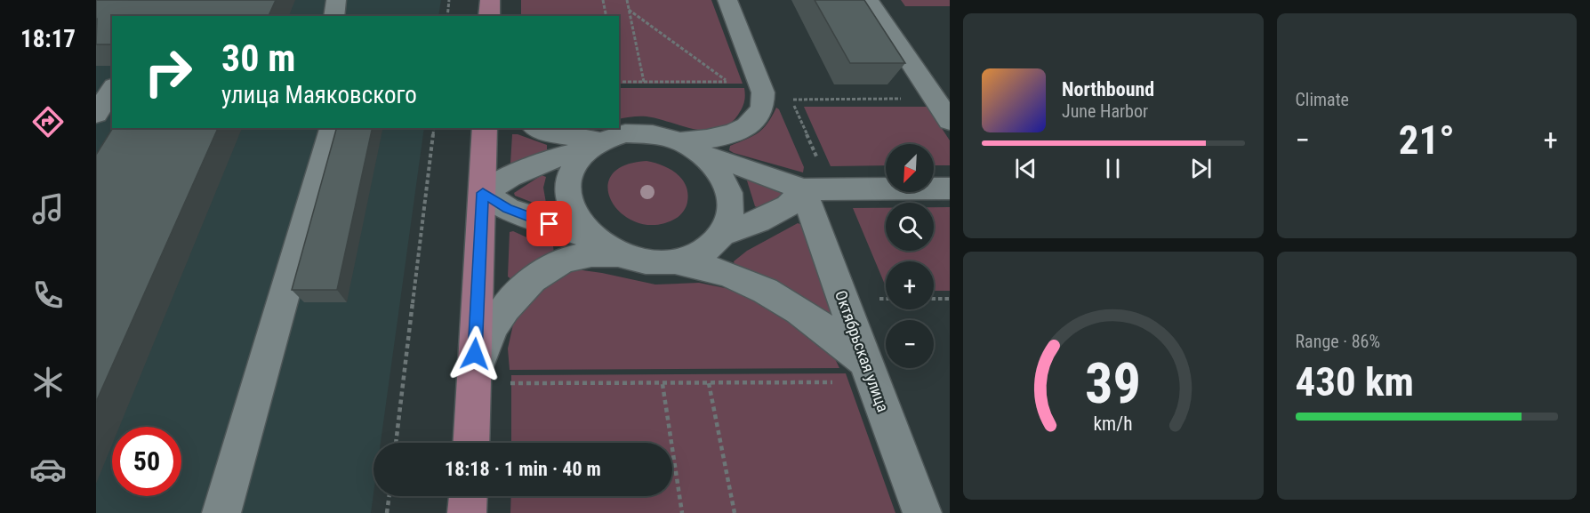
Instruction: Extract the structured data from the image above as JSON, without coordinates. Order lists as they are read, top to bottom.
{
  "streets": {
    "street": ["Октябрьская улица"]
  },
  "north": "bottom left",
  "page": {
    "tabs": "18:17",
    "tile": [
      "Climate",
      ["Range · 86%", "430 km"]
    ],
    "turn": ["30 m", "улица Маяковского"],
    "song": ["Northbound", "June Harbor"],
    "heat": ["−", "21°", "+"],
    "map_buttons": ["+", "−"],
    "limit": "50",
    "trip": "18:18 · 1 min · 40 m",
    "gauge": ["39", "km/h"]
  }
}
